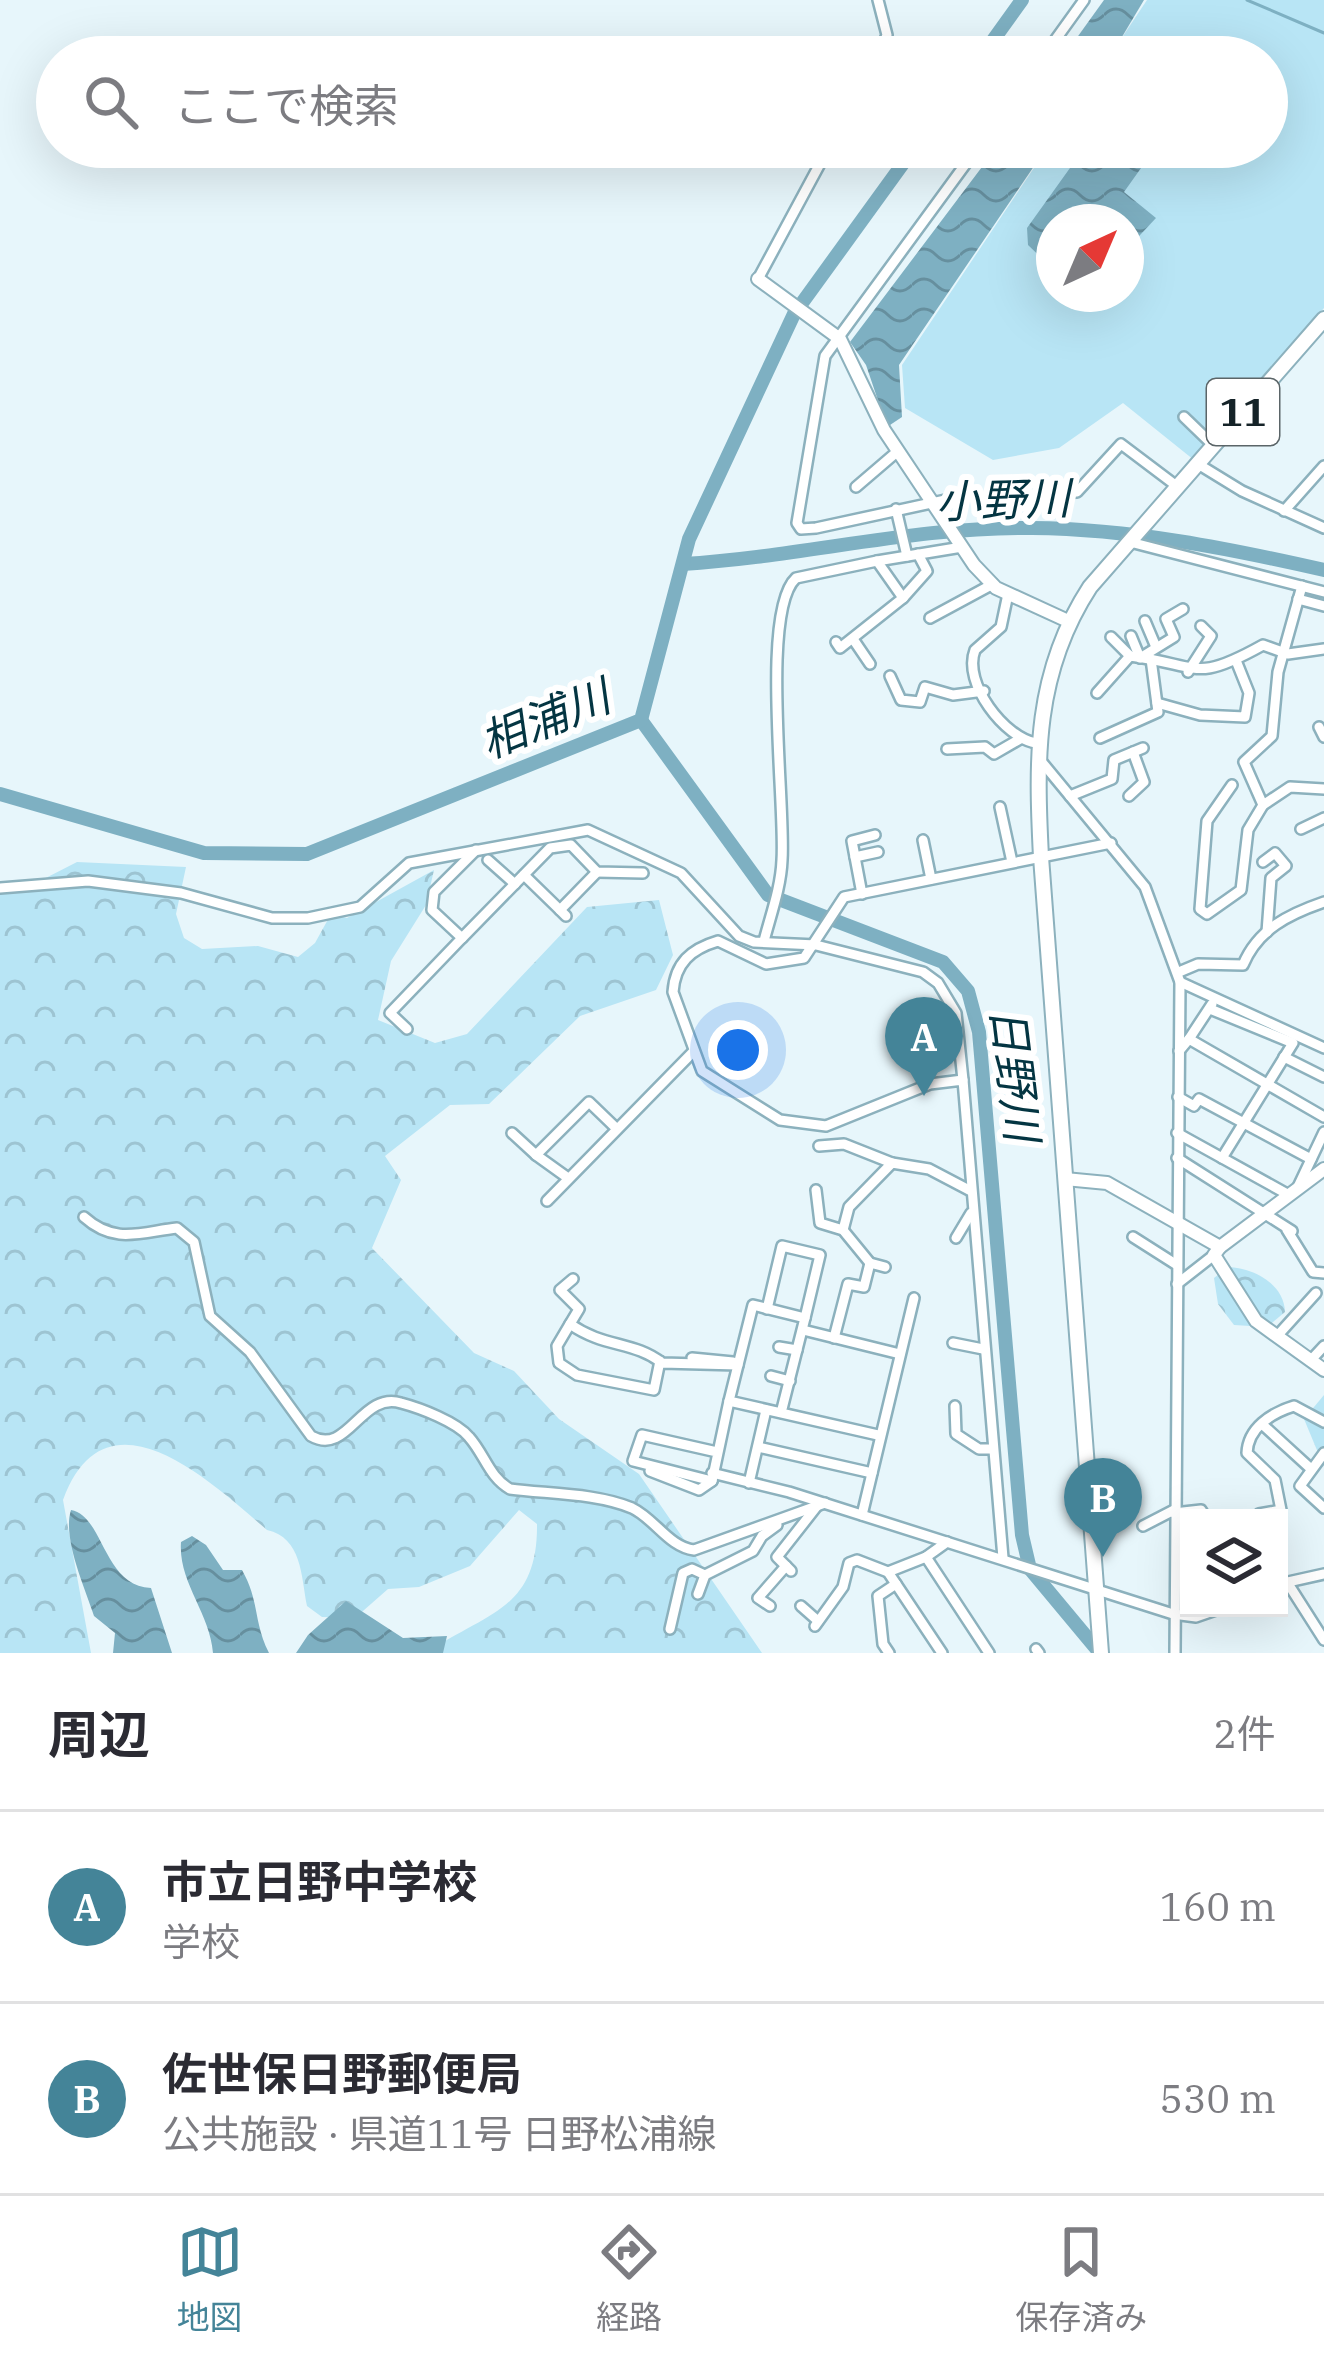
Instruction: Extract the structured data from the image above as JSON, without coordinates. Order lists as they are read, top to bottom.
{
  "streets": {
    "main road": ["11"]
  },
  "water": ["小野川", "相浦川", "日野川"],
  "north": "top right",
  "page": {
    "search": "ここで検索",
    "pins": ["A", "B"],
    "heading": ["周辺", "2件"],
    "list": [
      {
        "mark": "A",
        "name": "市立日野中学校",
        "note": "学校",
        "value": "160 m"
      },
      {
        "mark": "B",
        "name": "佐世保日野郵便局",
        "note": "公共施設 · 県道11号 日野松浦線",
        "value": "530 m"
      }
    ],
    "nav": ["地図", "経路", "保存済み"]
  }
}
